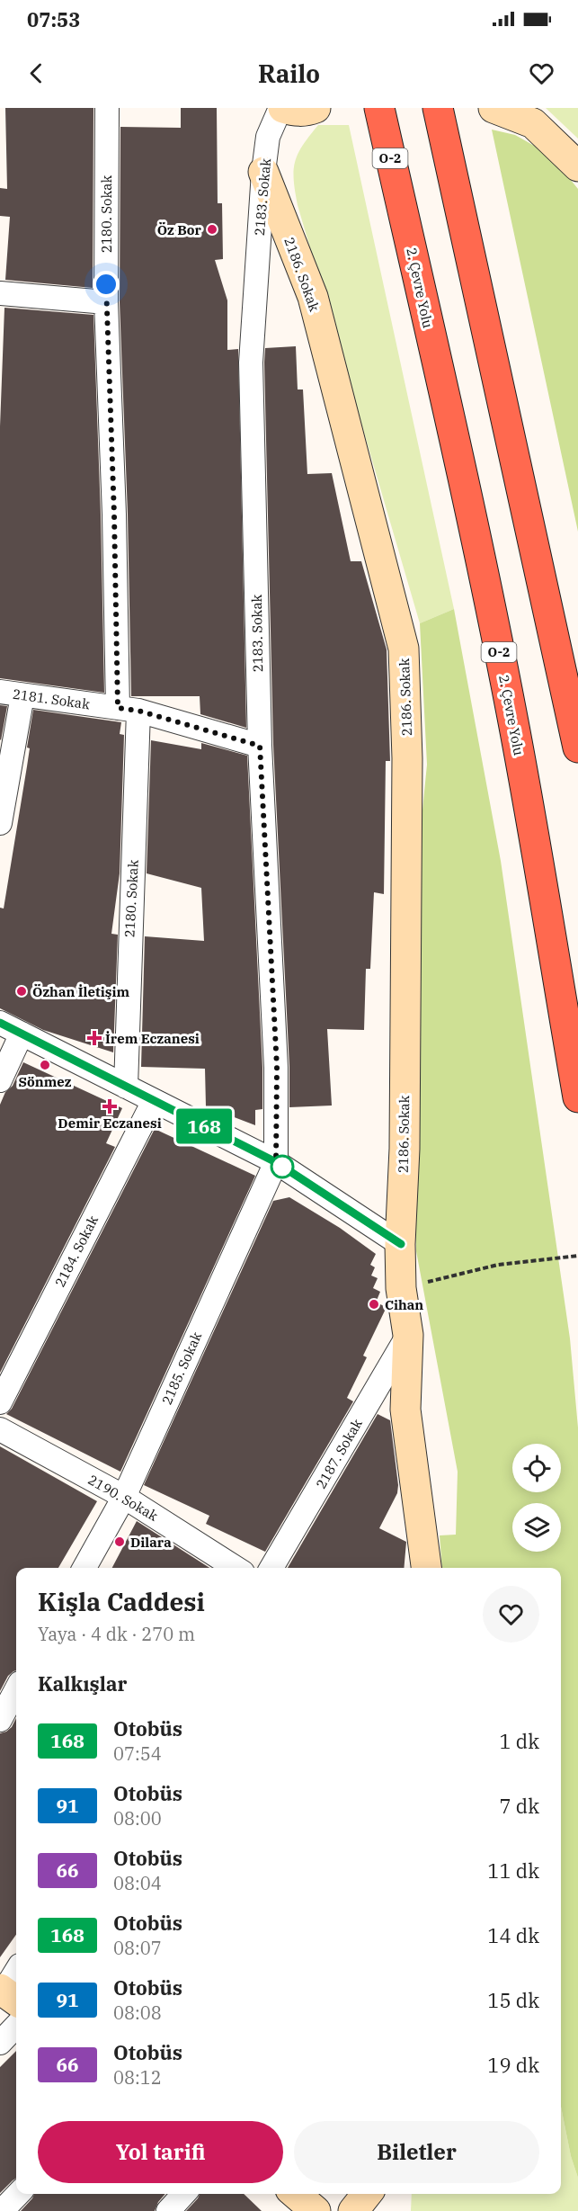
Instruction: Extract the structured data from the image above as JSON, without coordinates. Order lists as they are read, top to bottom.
{
  "streets": {
    "highway": ["O-2", "2. Çevre Yolu"],
    "main road": ["2186. Sokak"],
    "street": [
      "2183. Sokak",
      "2180. Sokak",
      "2181. Sokak",
      "2184. Sokak",
      "2185. Sokak",
      "2187. Sokak",
      "2190. Sokak"
    ]
  },
  "crossings": [
    ["2183. Sokak", "2186. Sokak"],
    ["2183. Sokak", "2181. Sokak"],
    ["2183. Sokak", "2185. Sokak"],
    ["2180. Sokak", "2181. Sokak"],
    ["2186. Sokak", "2187. Sokak"],
    ["2185. Sokak", "2190. Sokak"]
  ],
  "places": {
    "other": [
      "Öz Bor",
      "Özhan İletişim",
      "Sönmez",
      "Cihan",
      "Dilara"
    ],
    "health": ["İrem Eczanesi", "Demir Eczanesi"]
  },
  "lines": ["bus line 168"],
  "page": {
    "status": "07:53",
    "header": "Railo",
    "on_map": "168",
    "heading": [
      ["Kişla Caddesi", "Yaya · 4 dk · 270 m"],
      "Kalkışlar"
    ],
    "list": [
      {
        "mark": "168",
        "name": "Otobüs",
        "note": "07:54",
        "value": "1 dk"
      },
      {
        "mark": "91",
        "name": "Otobüs",
        "note": "08:00",
        "value": "7 dk"
      },
      {
        "mark": "66",
        "name": "Otobüs",
        "note": "08:04",
        "value": "11 dk"
      },
      {
        "mark": "168",
        "name": "Otobüs",
        "note": "08:07",
        "value": "14 dk"
      },
      {
        "mark": "91",
        "name": "Otobüs",
        "note": "08:08",
        "value": "15 dk"
      },
      {
        "mark": "66",
        "name": "Otobüs",
        "note": "08:12",
        "value": "19 dk"
      }
    ],
    "buttons": ["Yol tarifi", "Biletler"]
  }
}
